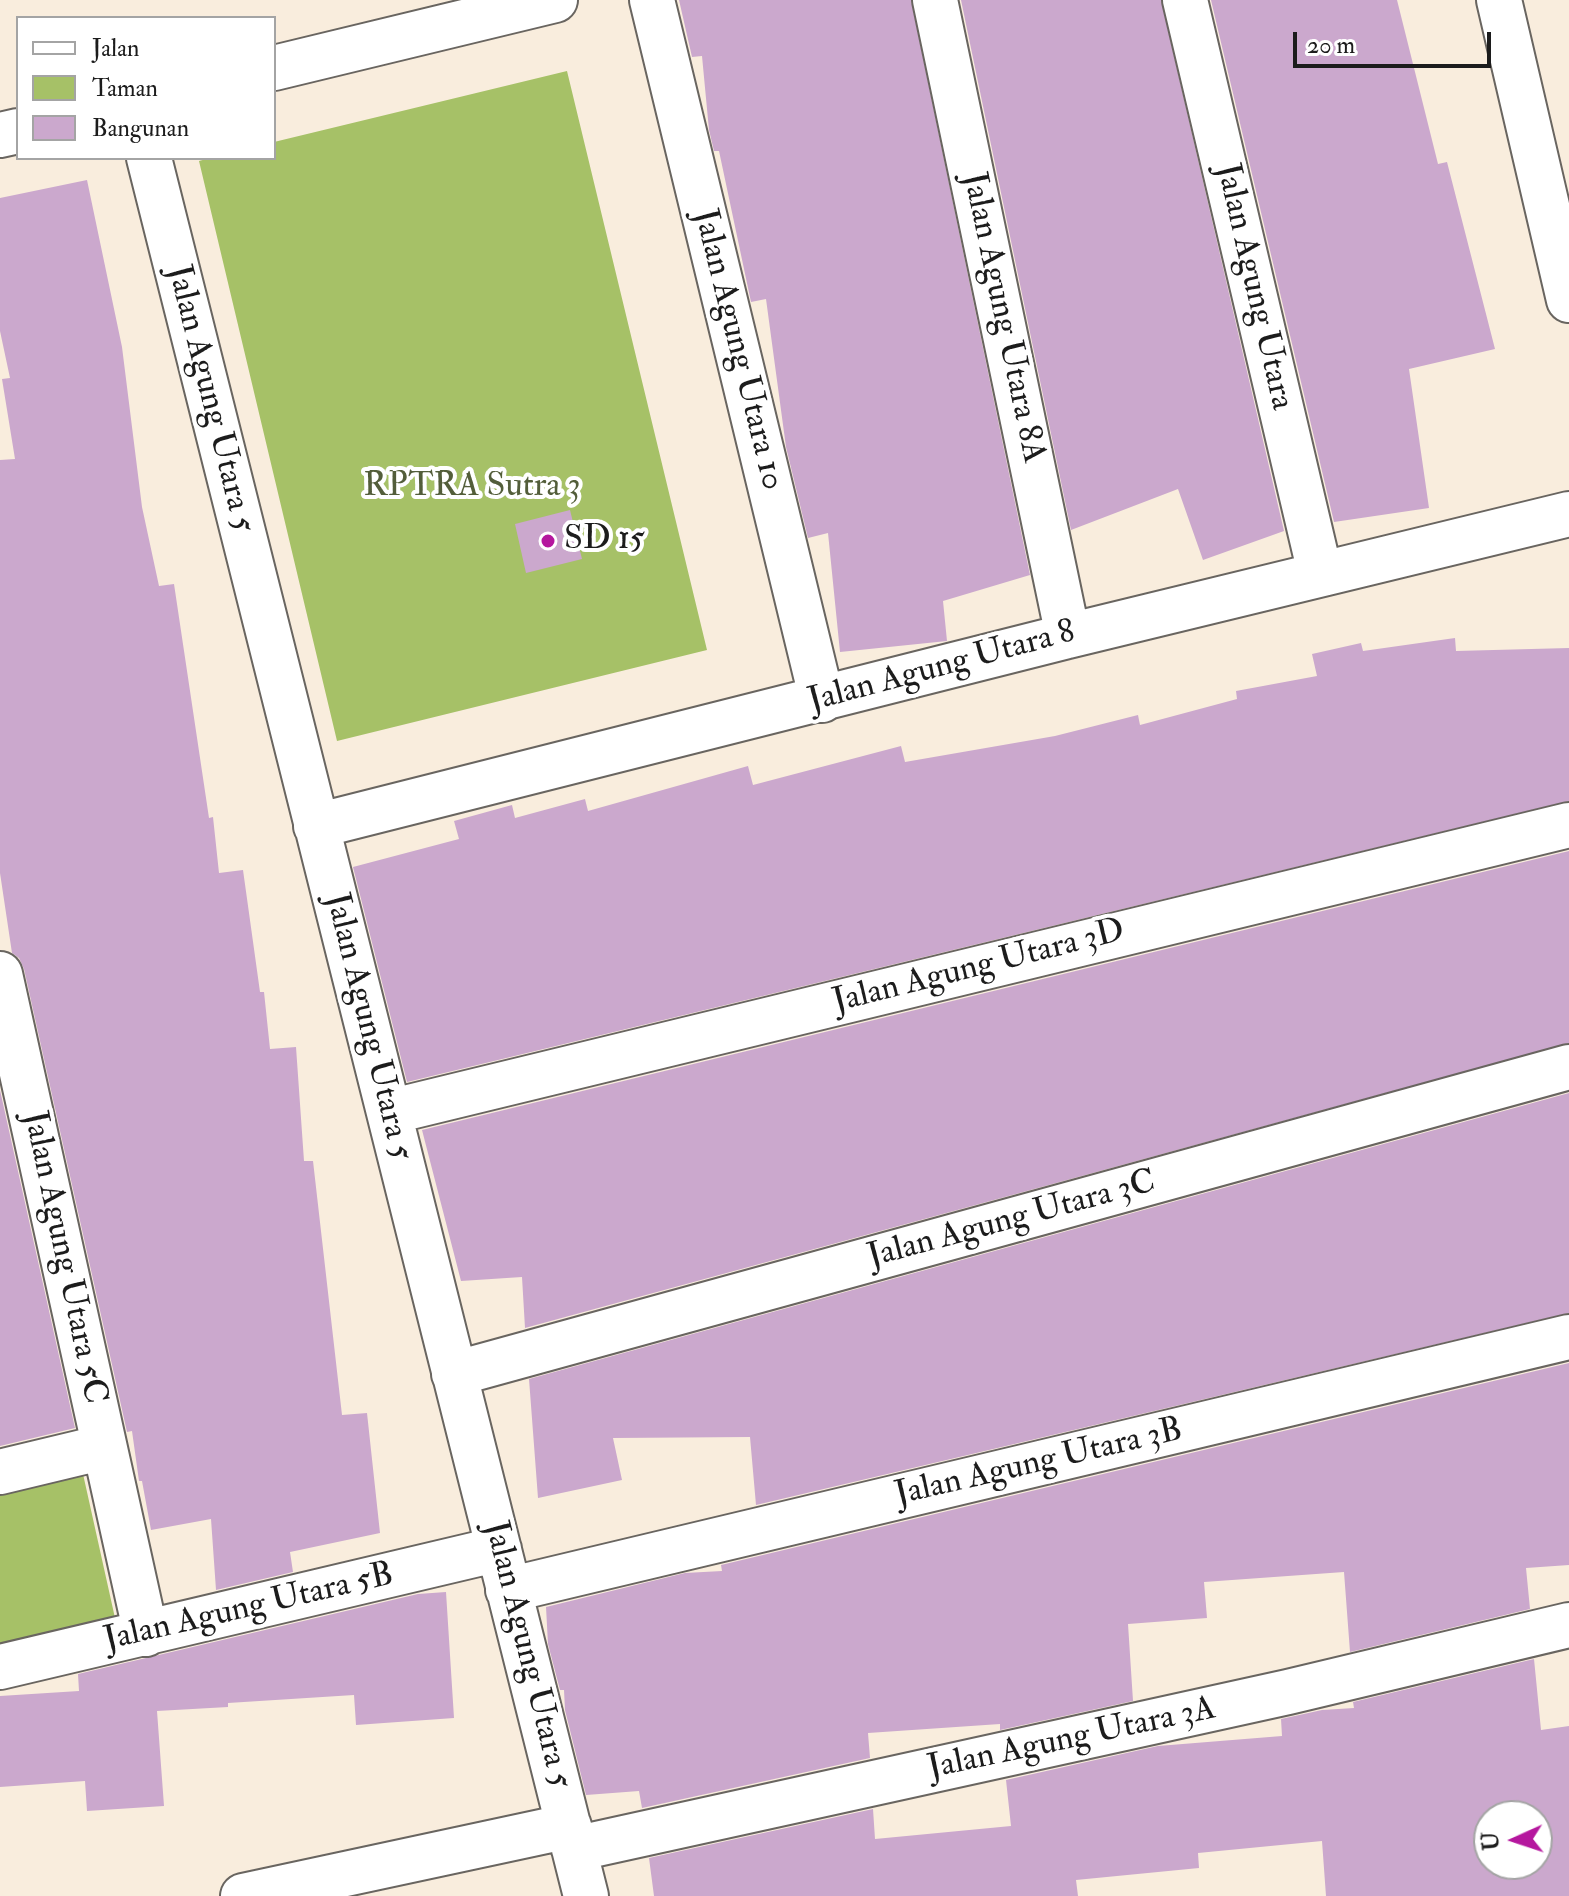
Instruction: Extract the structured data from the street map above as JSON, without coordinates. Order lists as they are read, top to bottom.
{
  "streets": {
    "street": [
      "Jalan Agung Utara",
      "Jalan Agung Utara 8A",
      "Jalan Agung Utara 10",
      "Jalan Agung Utara 5",
      "Jalan Agung Utara 8",
      "Jalan Agung Utara 3D",
      "Jalan Agung Utara 3C",
      "Jalan Agung Utara 5C",
      "Jalan Agung Utara 3B",
      "Jalan Agung Utara 5B",
      "Jalan Agung Utara 3A"
    ]
  },
  "crossings": [
    ["Jalan Agung Utara", "Jalan Agung Utara 8"],
    ["Jalan Agung Utara 8A", "Jalan Agung Utara 8"],
    ["Jalan Agung Utara 10", "Jalan Agung Utara 8"],
    ["Jalan Agung Utara 5", "Jalan Agung Utara 8"],
    ["Jalan Agung Utara 5", "Jalan Agung Utara 3D"],
    ["Jalan Agung Utara 5", "Jalan Agung Utara 3C"],
    ["Jalan Agung Utara 5", "Jalan Agung Utara 3B"],
    ["Jalan Agung Utara 5", "Jalan Agung Utara 5B"],
    ["Jalan Agung Utara 5", "Jalan Agung Utara 3A"],
    ["Jalan Agung Utara 5C", "Jalan Agung Utara 5B"],
    ["Jalan Agung Utara 3B", "Jalan Agung Utara 5B"]
  ],
  "parks": ["RPTRA Sutra 3"],
  "places": ["SD 15"],
  "legend": ["Jalan", "Taman", "Bangunan"],
  "scale_bar": "20 m",
  "north": "left"
}
